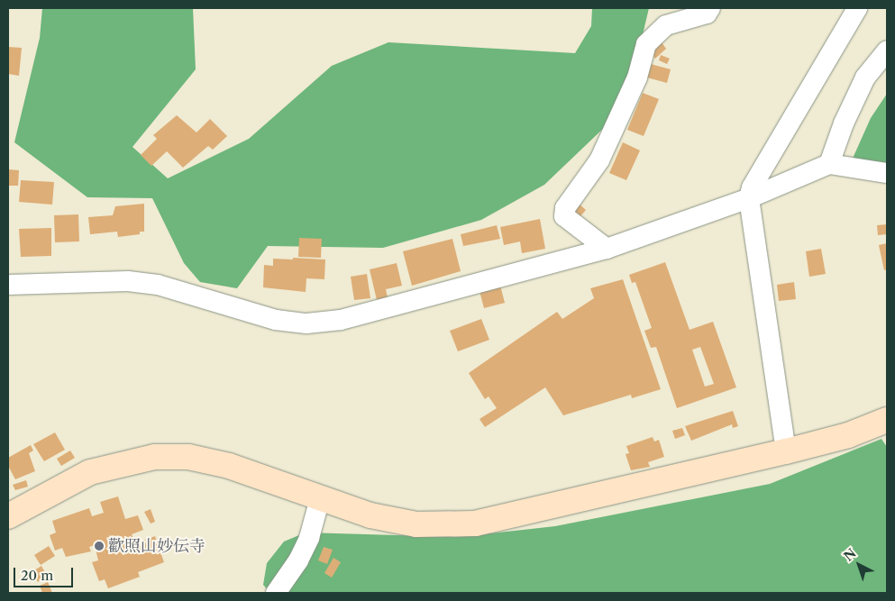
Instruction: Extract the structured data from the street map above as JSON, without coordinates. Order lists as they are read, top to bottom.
{
  "places": ["歡照山妙伝寺"],
  "scale_bar": "20 m",
  "north": "top left"
}
